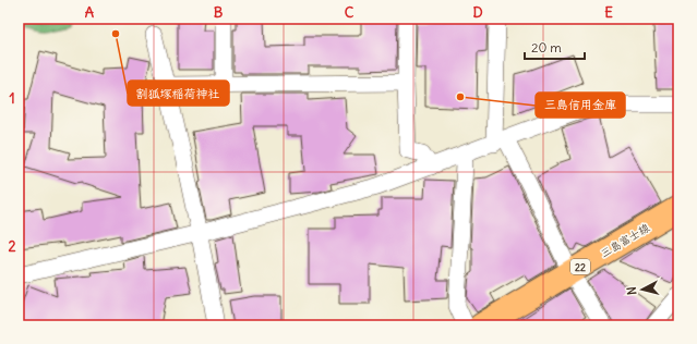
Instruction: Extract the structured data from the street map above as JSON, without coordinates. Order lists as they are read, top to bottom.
{
  "streets": {
    "main road": ["三島富士線", "22"]
  },
  "places": ["割狐塚稲荷神社", "三島信用金庫"],
  "scale_bar": "20 m",
  "north": "left",
  "grid": {
    "columns": [
      "A",
      "B",
      "C",
      "D",
      "E"
    ],
    "rows": ["1", "2"]
  }
}
